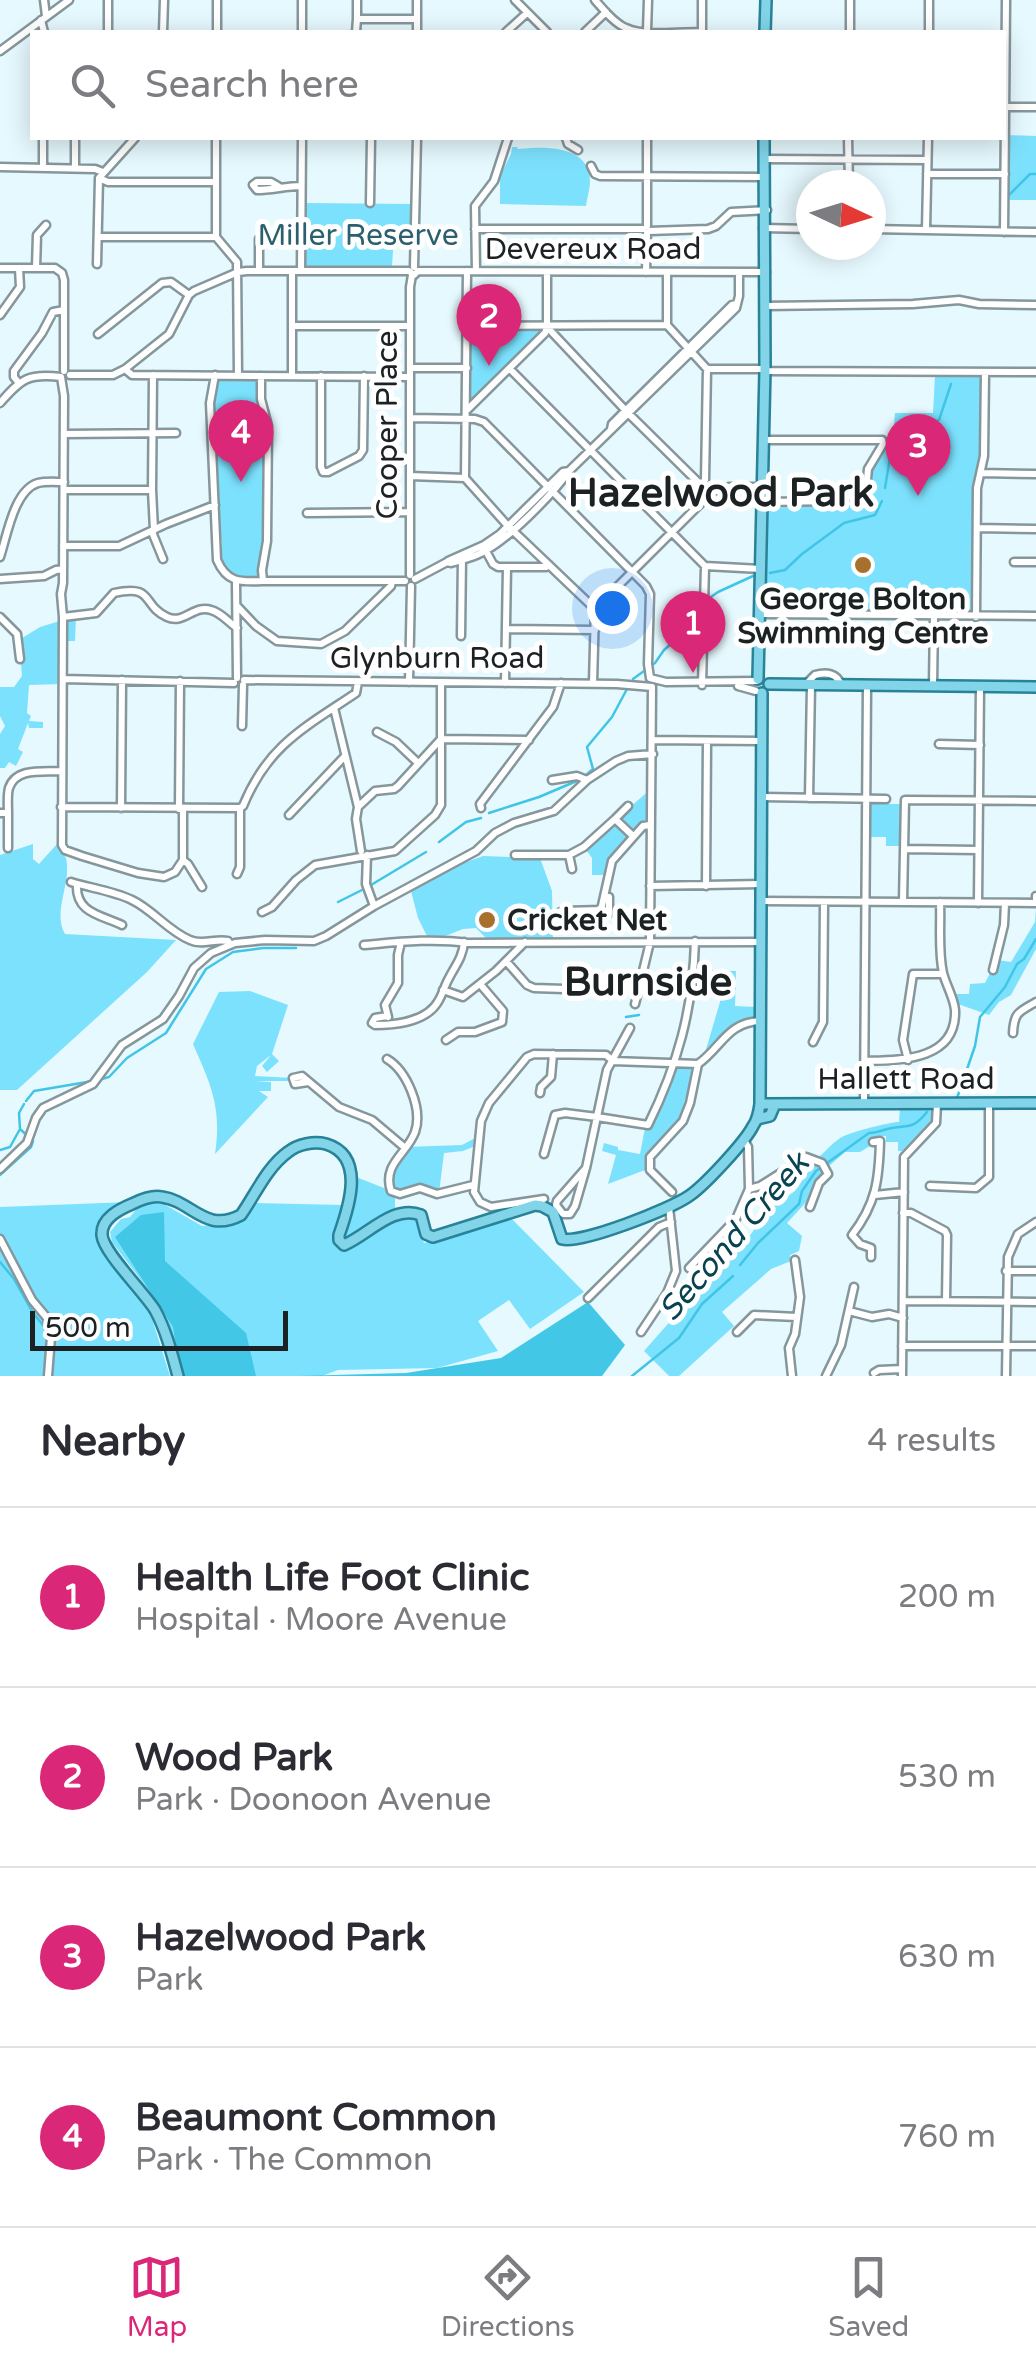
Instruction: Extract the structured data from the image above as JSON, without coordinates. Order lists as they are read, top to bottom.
{
  "streets": {
    "main road": ["Glynburn Road", "Hallett Road"],
    "street": ["Devereux Road", "Cooper Place"]
  },
  "crossings": [
    ["Devereux Road", "Cooper Place"],
    ["Cooper Place", "Glynburn Road"]
  ],
  "districts": ["Hazelwood Park", "Burnside"],
  "water": ["Second Creek"],
  "parks": ["Miller Reserve"],
  "places": ["George Bolton Swimming Centre", "Cricket Net"],
  "scale_bar": "500 m",
  "north": "right",
  "page": {
    "search": "Search here",
    "pins": [
      "2",
      "4",
      "3",
      "1"
    ],
    "scale": "500 m",
    "heading": ["Nearby", "4 results"],
    "list": [
      {
        "mark": "1",
        "name": "Health Life Foot Clinic",
        "note": "Hospital · Moore Avenue",
        "value": "200 m"
      },
      {
        "mark": "2",
        "name": "Wood Park",
        "note": "Park · Doonoon Avenue",
        "value": "530 m"
      },
      {
        "mark": "3",
        "name": "Hazelwood Park",
        "note": "Park",
        "value": "630 m"
      },
      {
        "mark": "4",
        "name": "Beaumont Common",
        "note": "Park · The Common",
        "value": "760 m"
      }
    ],
    "nav": ["Map", "Directions", "Saved"]
  }
}
